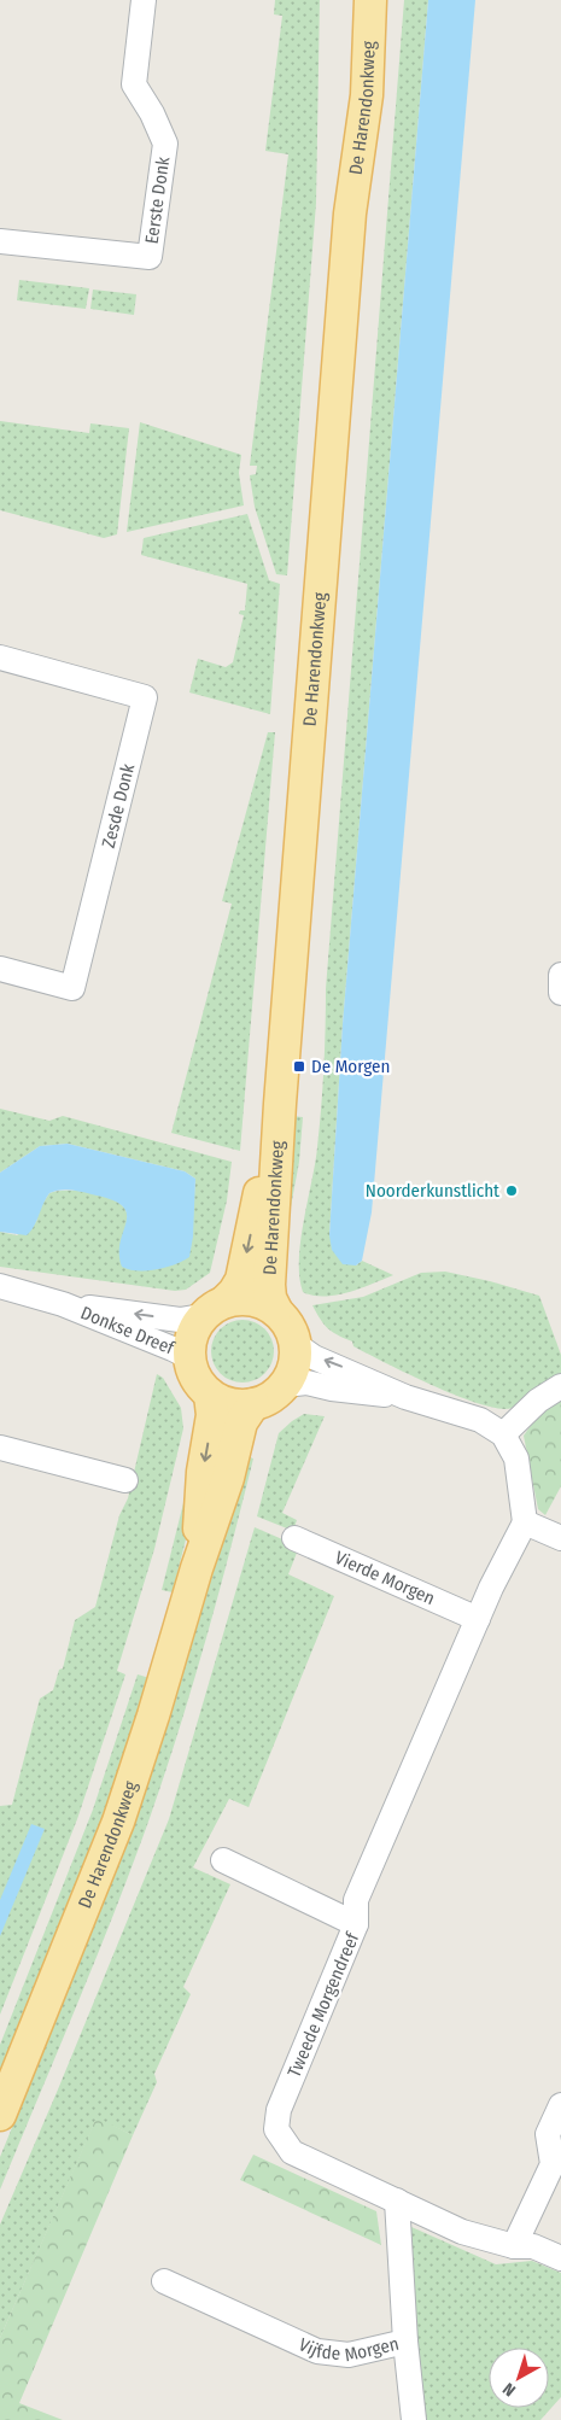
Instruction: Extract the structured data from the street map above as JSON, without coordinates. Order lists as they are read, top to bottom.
{
  "streets": {
    "main road": ["De Harendonkweg"],
    "street": [
      "Eerste Donk",
      "Zesde Donk",
      "Donkse Dreef",
      "Vierde Morgen",
      "Tweede Morgendreef",
      "Vijfde Morgen"
    ]
  },
  "crossings": [
    ["De Harendonkweg", "Donkse Dreef"],
    ["Vierde Morgen", "Tweede Morgendreef"],
    ["Tweede Morgendreef", "Vijfde Morgen"]
  ],
  "places": {
    "transit": ["De Morgen"],
    "other": ["Noorderkunstlicht"]
  },
  "north": "bottom left"
}
